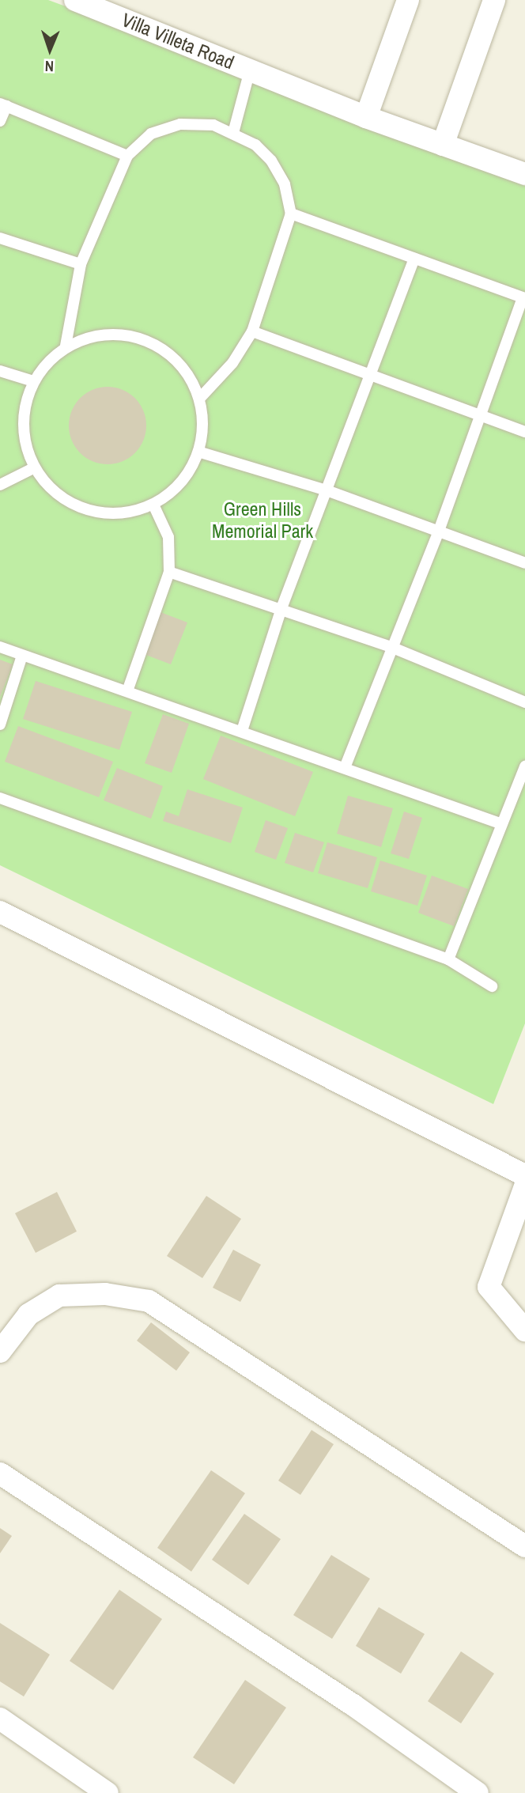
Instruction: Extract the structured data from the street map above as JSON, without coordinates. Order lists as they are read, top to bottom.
{
  "streets": {
    "street": ["Villa Villeta Road"]
  },
  "parks": ["Green Hills Memorial Park"],
  "north": "bottom"
}
